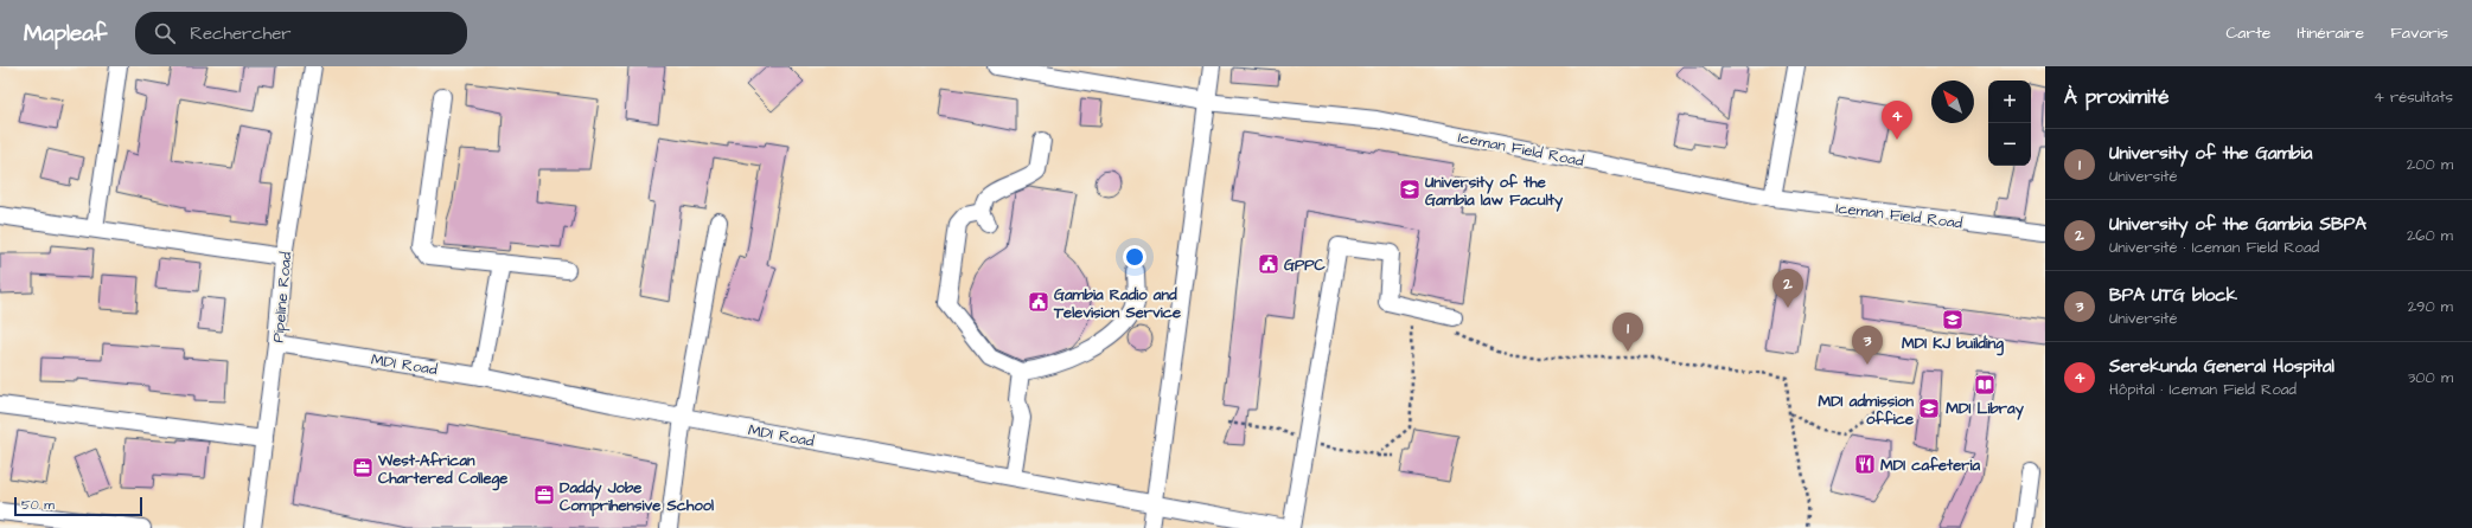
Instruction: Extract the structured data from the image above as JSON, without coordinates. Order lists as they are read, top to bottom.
{
  "streets": {
    "street": ["Iceman Field Road", "Pipeline Road", "MDI Road"]
  },
  "crossings": [
    ["Pipeline Road", "MDI Road"]
  ],
  "places": {
    "school or university": ["University of the Gambia law Faculty", "MDI KJ building", "MDI admission office"],
    "public building": ["GPPC", "Gambia Radio and Television Service"],
    "library": ["MDI Libray"],
    "restaurant": ["MDI cafeteria"],
    "office": ["West-African Chartered College", "Daddy Jobe Comprihensive School"]
  },
  "scale_bar": "50 m",
  "north": "top left",
  "page": {
    "header": "Mapleaf",
    "search": "Rechercher",
    "nav": ["Carte", "Itinéraire", "Favoris"],
    "heading": ["À proximité", "4 résultats"],
    "map_buttons": ["+", "−"],
    "pins": [
      "4",
      "2",
      "1",
      "3"
    ],
    "list": [
      {
        "mark": "1",
        "name": "University of the Gambia",
        "note": "Université",
        "value": "200 m"
      },
      {
        "mark": "2",
        "name": "University of the Gambia SBPA",
        "note": "Université · Iceman Field Road",
        "value": "260 m"
      },
      {
        "mark": "3",
        "name": "BPA UTG block",
        "note": "Université",
        "value": "290 m"
      },
      {
        "mark": "4",
        "name": "Serekunda General Hospital",
        "note": "Hôpital · Iceman Field Road",
        "value": "300 m"
      }
    ],
    "scale": "50 m"
  }
}
